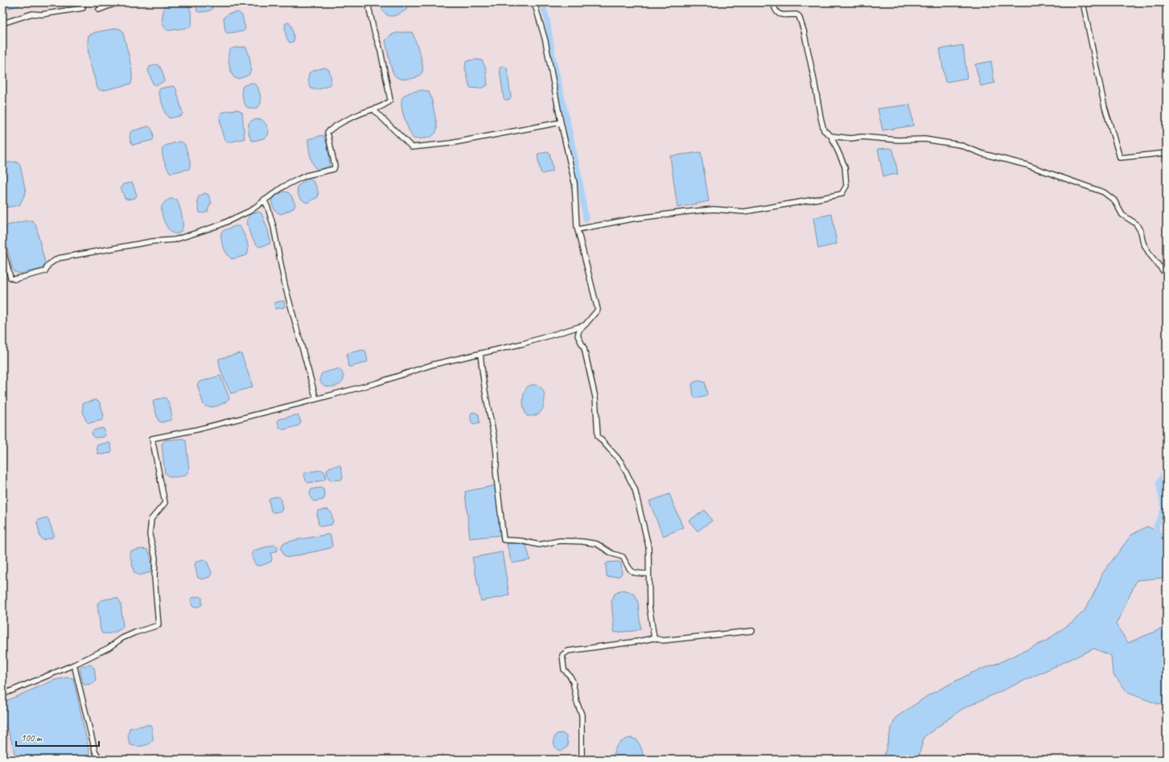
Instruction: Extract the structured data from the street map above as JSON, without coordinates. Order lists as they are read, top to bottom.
{
  "scale_bar": "100 m"
}
